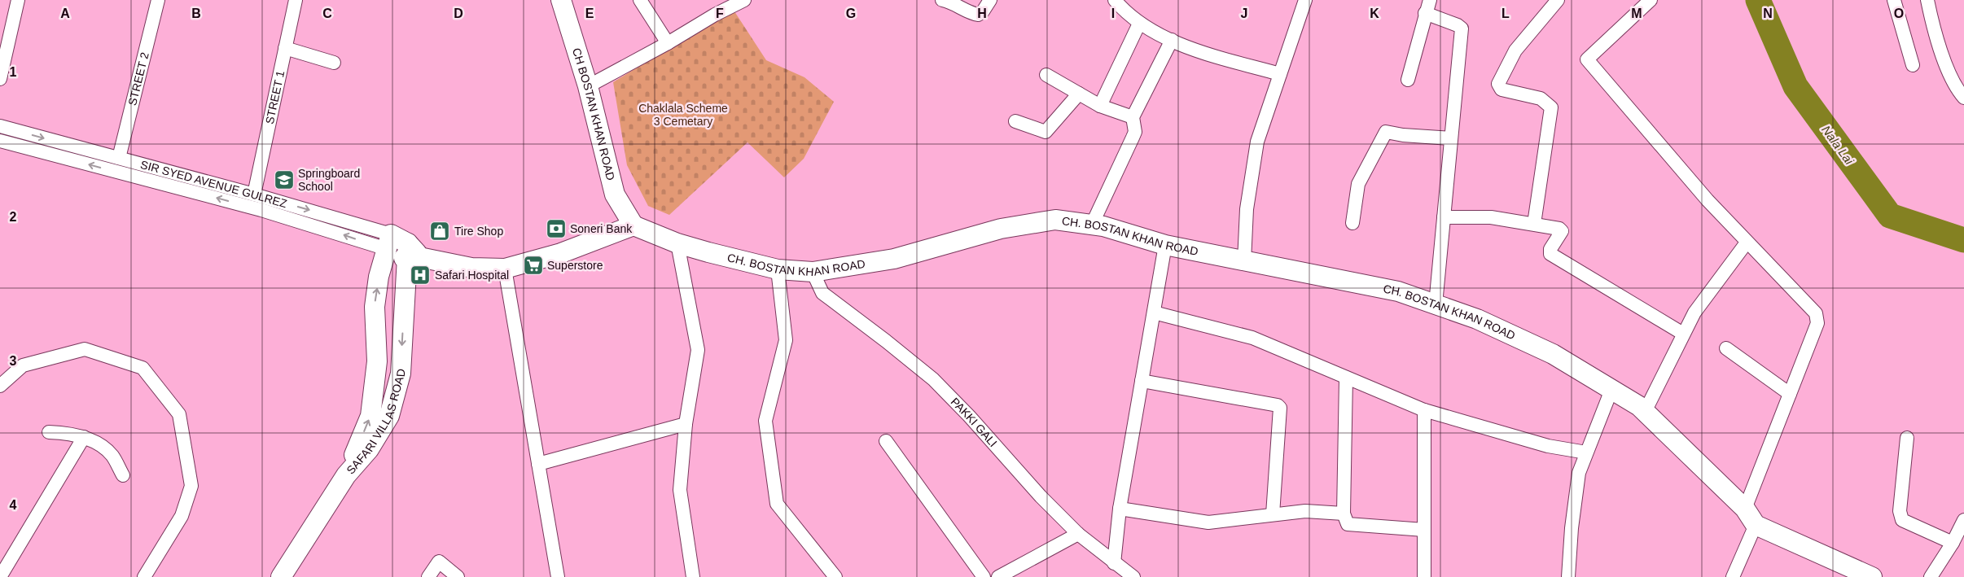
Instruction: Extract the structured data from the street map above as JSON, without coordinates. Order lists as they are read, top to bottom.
{
  "streets": {
    "main road": [
      "CH BOSTAN KHAN ROAD",
      "SIR SYED AVENUE GULREZ",
      "CH. BOSTAN KHAN ROAD",
      "SAFARI VILLAS ROAD"
    ],
    "street": ["STREET 2", "STREET 1", "PAKKI GALI"]
  },
  "crossings": [
    ["STREET 2", "SIR SYED AVENUE GULREZ"],
    ["STREET 1", "SIR SYED AVENUE GULREZ"],
    ["CH BOSTAN KHAN ROAD", "SIR SYED AVENUE GULREZ"],
    ["CH BOSTAN KHAN ROAD", "CH. BOSTAN KHAN ROAD"],
    ["SIR SYED AVENUE GULREZ", "CH. BOSTAN KHAN ROAD"],
    ["SIR SYED AVENUE GULREZ", "SAFARI VILLAS ROAD"],
    ["CH. BOSTAN KHAN ROAD", "PAKKI GALI"]
  ],
  "water": ["Nala Lai"],
  "parks": ["Chaklala Scheme 3 Cemetary"],
  "places": {
    "school or university": ["Springboard School"],
    "bank": ["Soneri Bank"],
    "shop": ["Tire Shop"],
    "supermarket": ["Superstore"],
    "hospital": ["Safari Hospital"]
  },
  "grid": {
    "columns": [
      "A",
      "B",
      "C",
      "D",
      "E",
      "F",
      "G",
      "H",
      "I",
      "J",
      "K",
      "L",
      "M",
      "N",
      "O"
    ],
    "rows": [
      "1",
      "2",
      "3",
      "4"
    ]
  }
}
